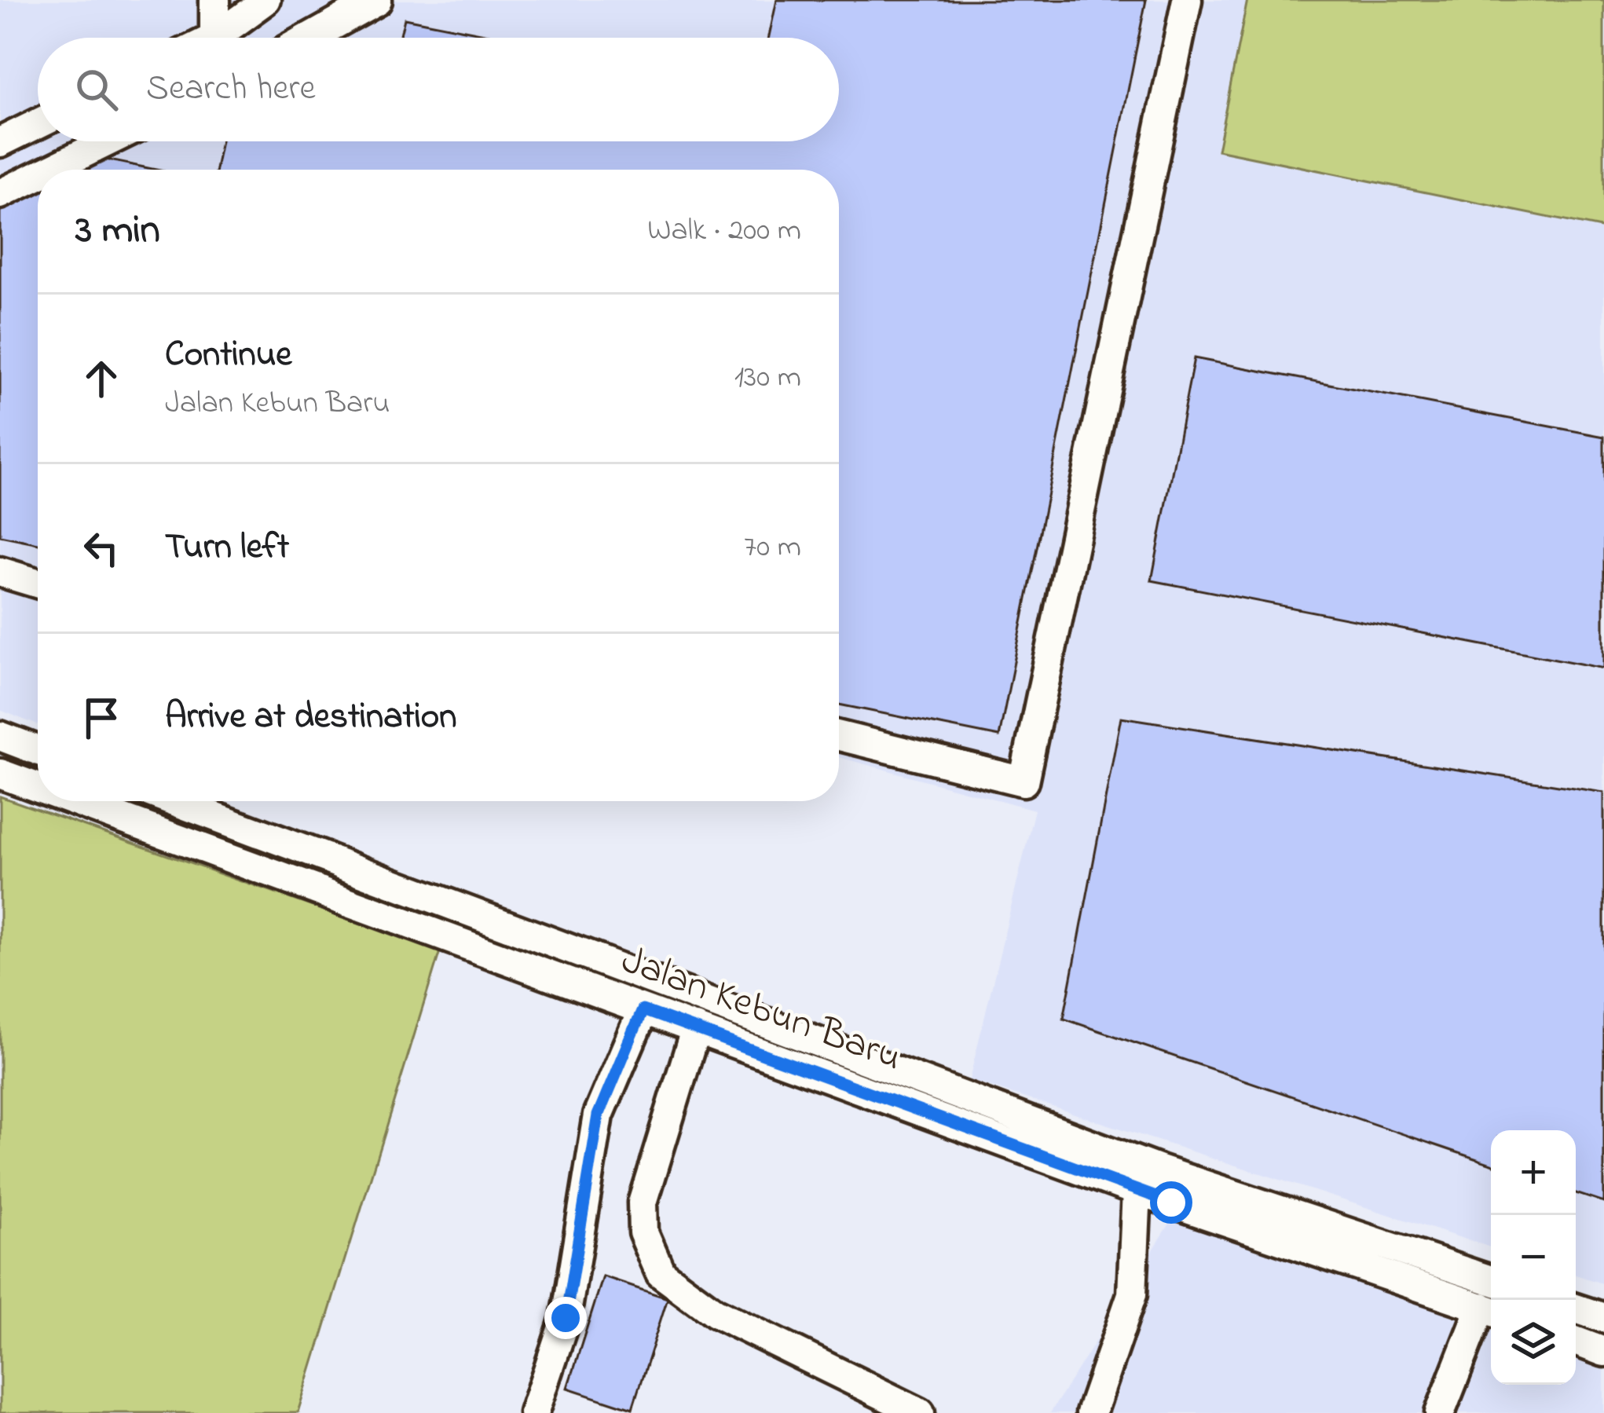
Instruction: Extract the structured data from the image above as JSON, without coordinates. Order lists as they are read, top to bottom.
{
  "streets": {
    "street": ["Jalan Kebun Baru"]
  },
  "page": {
    "search": "Search here",
    "heading": ["3 min", "Walk · 200 m"],
    "list": [
      ["Continue", "Jalan Kebun Baru", "130 m"],
      ["Turn left", "70 m"],
      "Arrive at destination"
    ],
    "map_buttons": ["+", "−"]
  }
}
